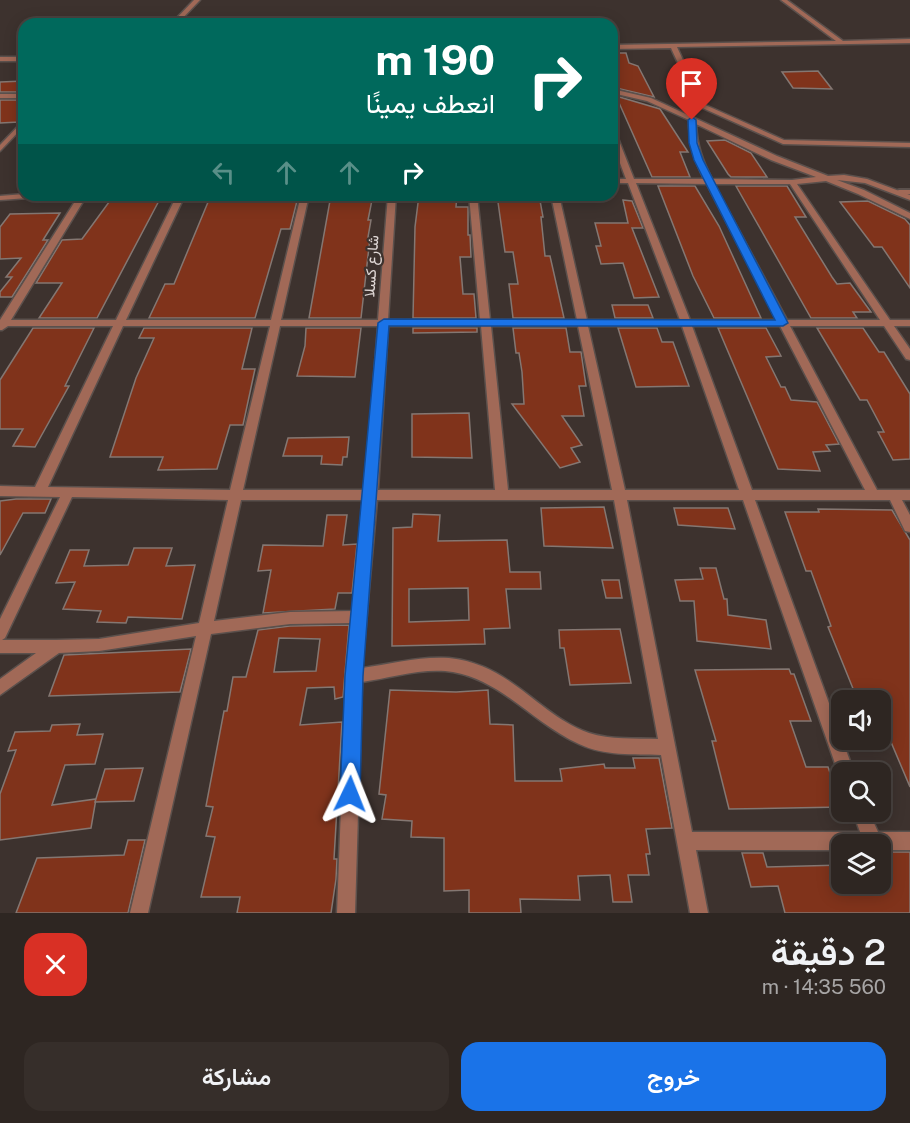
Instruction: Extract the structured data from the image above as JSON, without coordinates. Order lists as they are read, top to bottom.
{
  "streets": {
    "street": ["شارع كسلا"]
  },
  "page": {
    "turn": ["190 m", "انعطف يمينًا"],
    "heading": ["2 دقيقة", "560 m · 14:35"],
    "buttons": ["خروج", "مشاركة"]
  }
}
